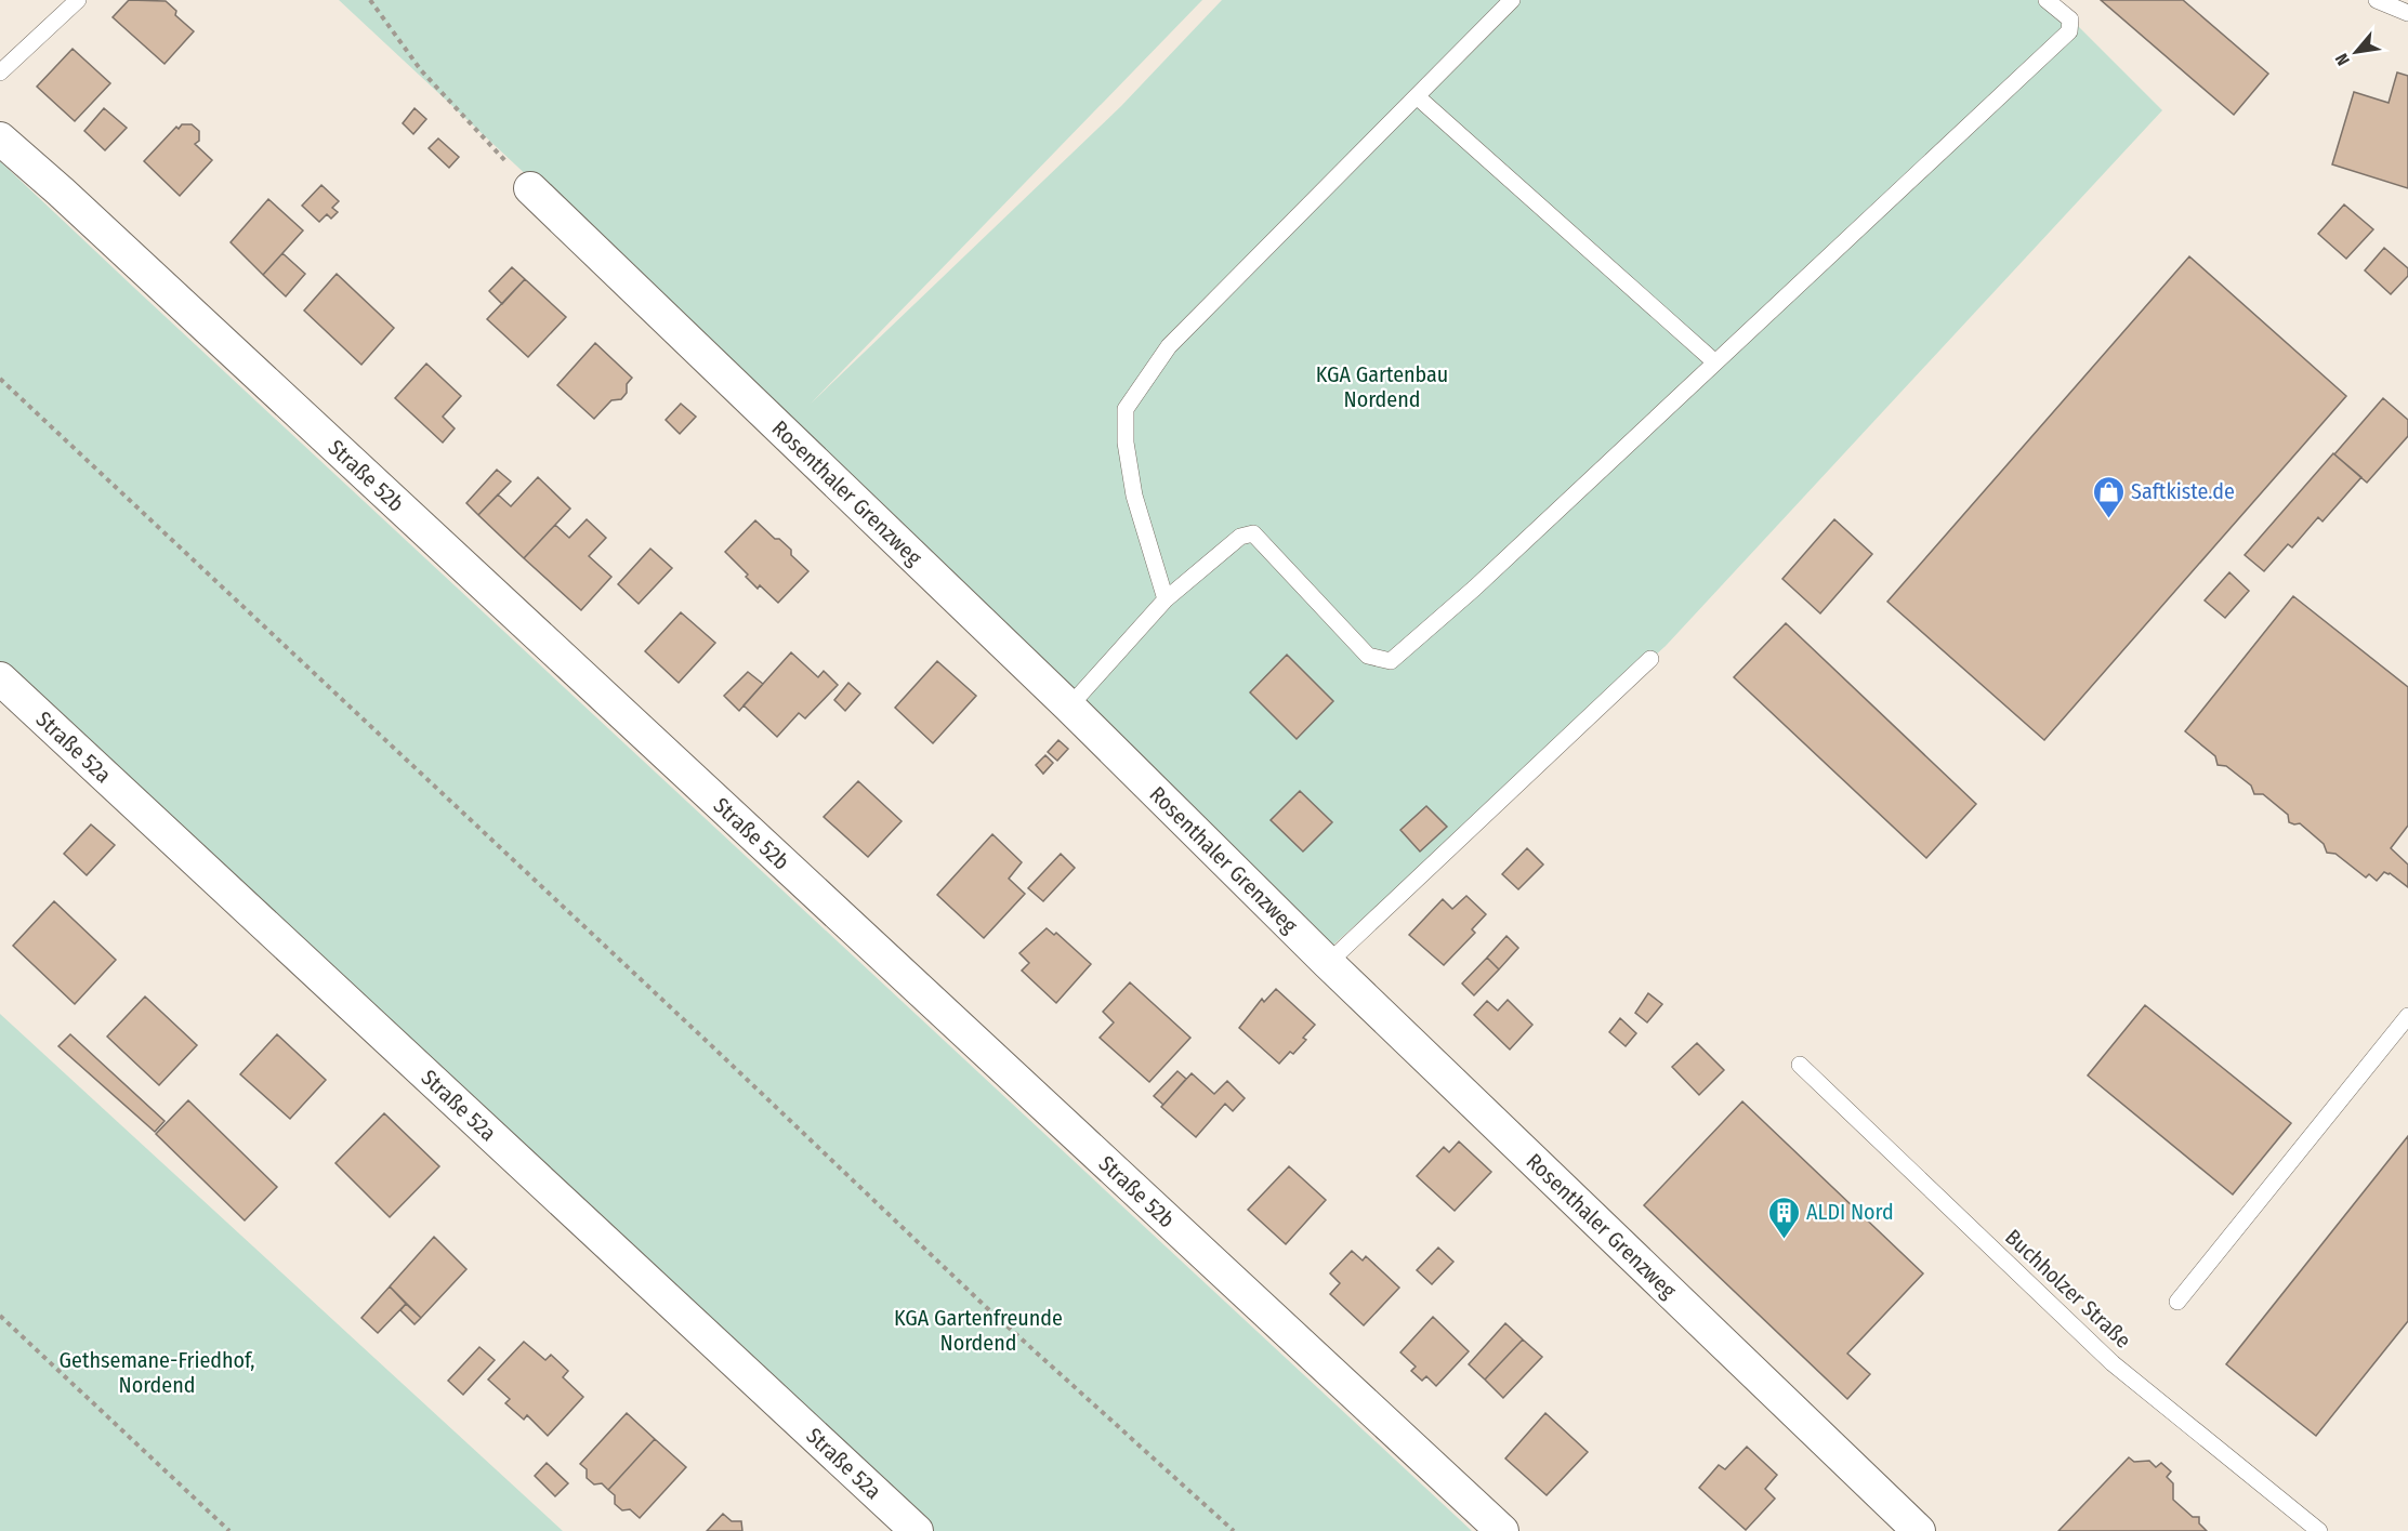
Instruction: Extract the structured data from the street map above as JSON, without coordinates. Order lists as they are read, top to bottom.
{
  "streets": {
    "street": ["Straße 52b", "Rosenthaler Grenzweg", "Straße 52a"],
    "lane": ["Buchholzer Straße"]
  },
  "parks": ["KGA Gartenbau Nordend", "KGA Gartenfreunde Nordend", "Gethsemane-Friedhof, Nordend"],
  "places": {
    "shop": ["Saftkiste.de"],
    "building": ["ALDI Nord"]
  },
  "north": "bottom left"
}
